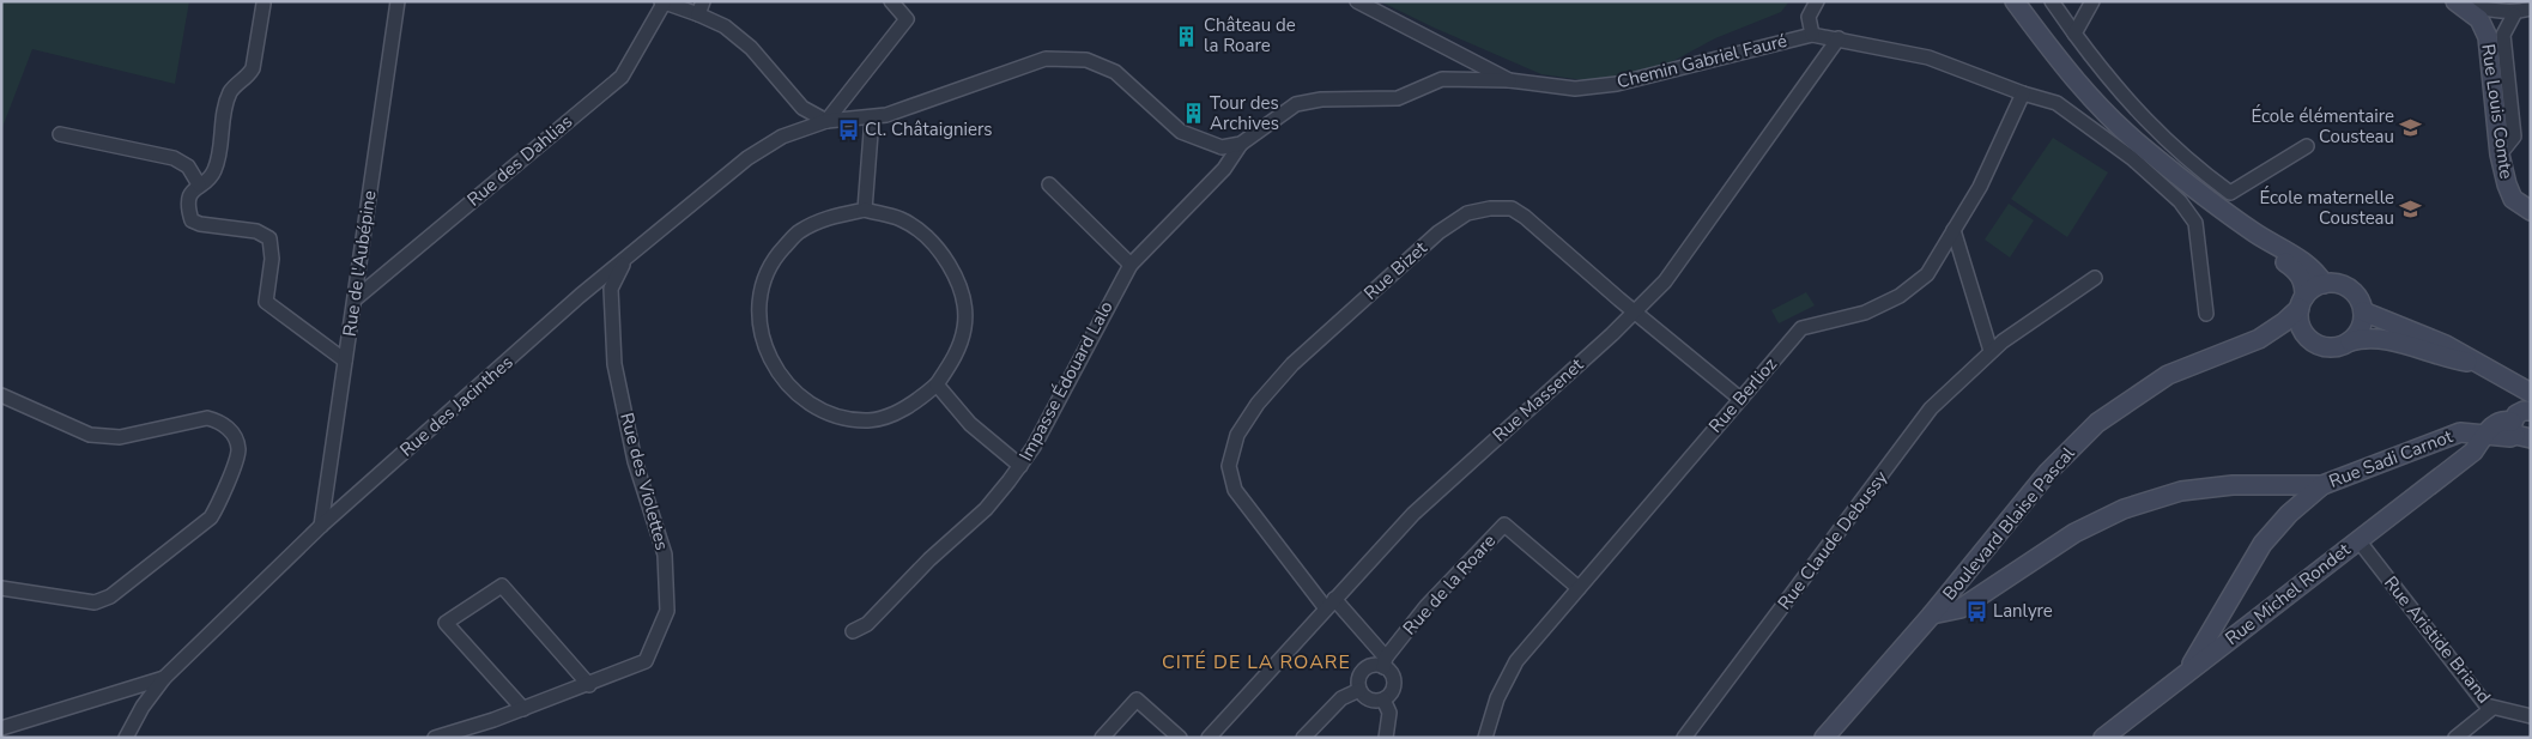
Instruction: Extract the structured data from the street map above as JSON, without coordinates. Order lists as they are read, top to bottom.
{
  "streets": {
    "main road": [
      "Rue Louis Comte",
      "Rue Sadi Carnot",
      "Boulevard Blaise Pascal",
      "Rue Michel Rondet"
    ],
    "street": [
      "Chemin Gabriel Fauré",
      "Rue des Dahlias",
      "Rue de l'Aubépine",
      "Rue Bizet",
      "Impasse Édouard Lalo",
      "Rue Berlioz",
      "Rue Massenet",
      "Rue des Jacinthes",
      "Rue des Violettes",
      "Rue Claude Debussy",
      "Rue de la Roare",
      "Rue Aristide Briand"
    ]
  },
  "crossings": [
    ["Chemin Gabriel Fauré", "Rue Berlioz"],
    ["Chemin Gabriel Fauré", "Rue Massenet"],
    ["Rue des Dahlias", "Rue de l'Aubépine"],
    ["Rue de l'Aubépine", "Rue des Jacinthes"],
    ["Rue Bizet", "Rue Berlioz"],
    ["Rue Bizet", "Rue Massenet"],
    ["Rue Bizet", "Rue de la Roare"],
    ["Impasse Édouard Lalo", "Rue des Jacinthes"],
    ["Rue Berlioz", "Rue de la Roare"],
    ["Rue des Jacinthes", "Rue des Violettes"],
    ["Rue Sadi Carnot", "Boulevard Blaise Pascal"],
    ["Rue Sadi Carnot", "Rue Michel Rondet"],
    ["Rue Michel Rondet", "Rue Aristide Briand"]
  ],
  "districts": ["CITÉ DE LA ROARE"],
  "places": {
    "building": ["Château de la Roare", "Tour des Archives"],
    "school or university": ["École élémentaire Cousteau", "École maternelle Cousteau"],
    "bus stop": ["Cl. Châtaigniers", "Lanlyre"]
  }
}
